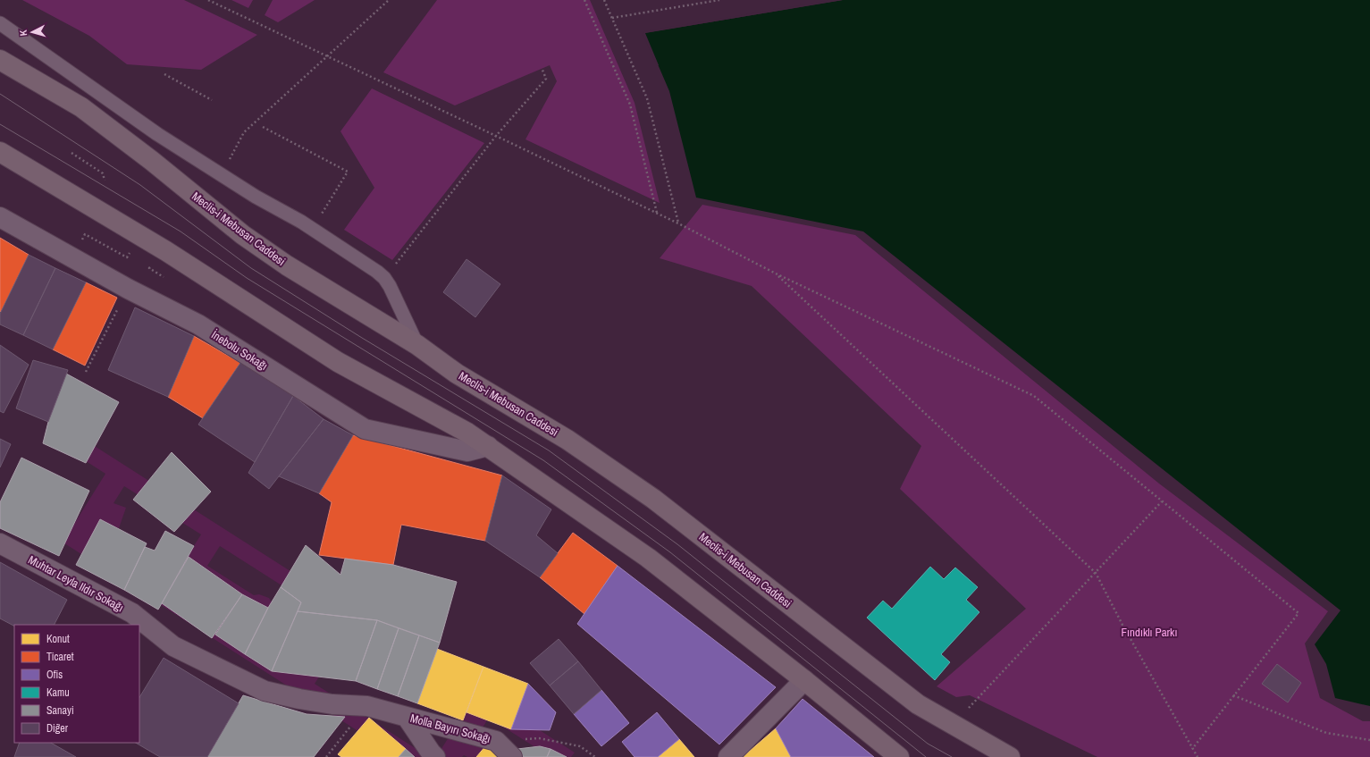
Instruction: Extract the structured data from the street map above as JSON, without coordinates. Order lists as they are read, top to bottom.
{
  "streets": {
    "main road": ["Meclis-i Mebusan Caddesi"],
    "street": ["İnebolu Sokağı", "Muhtar Leyla Ildır Sokağı", "Molla Bayırı Sokağı"]
  },
  "crossings": [
    ["Muhtar Leyla Ildır Sokağı", "Molla Bayırı Sokağı"]
  ],
  "parks": ["Fındıklı Parkı"],
  "legend": [
    "Konut",
    "Ticaret",
    "Ofis",
    "Kamu",
    "Sanayi",
    "Diğer"
  ],
  "north": "left"
}
